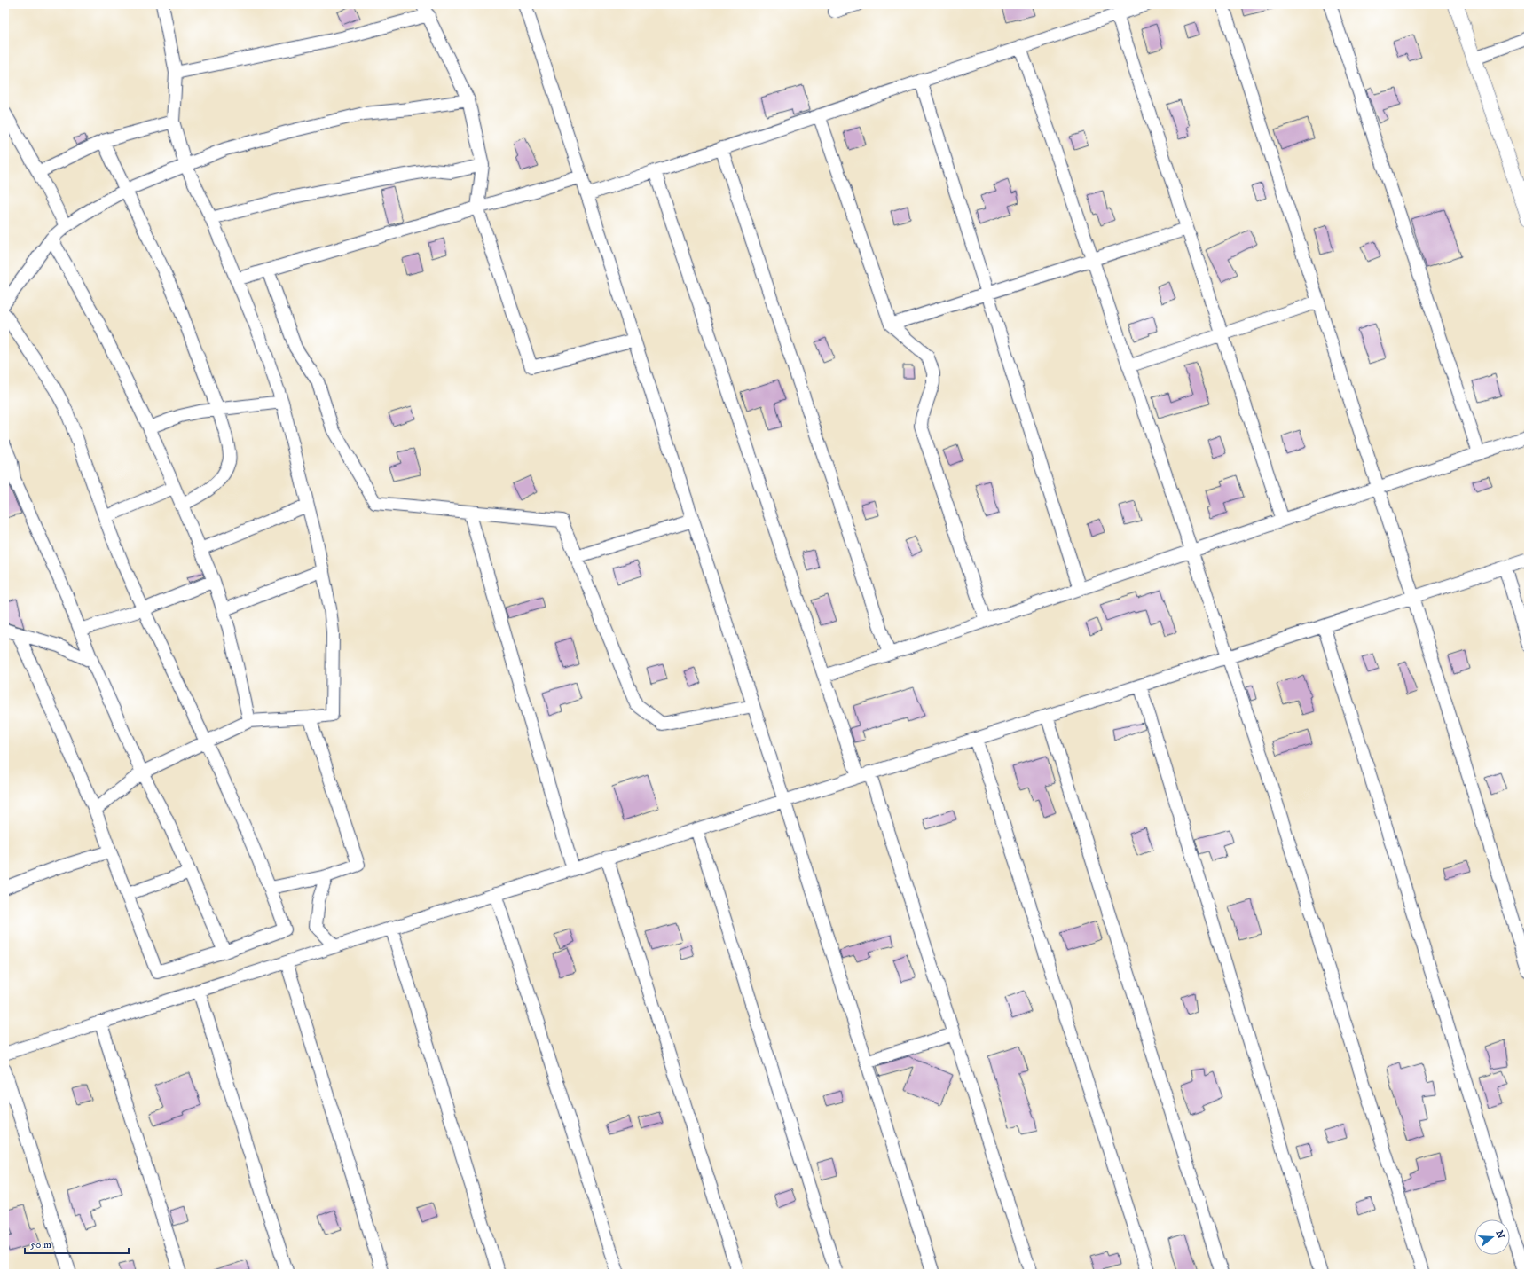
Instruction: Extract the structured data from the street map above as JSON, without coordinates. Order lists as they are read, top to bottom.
{
  "scale_bar": "50 m",
  "north": "right"
}
